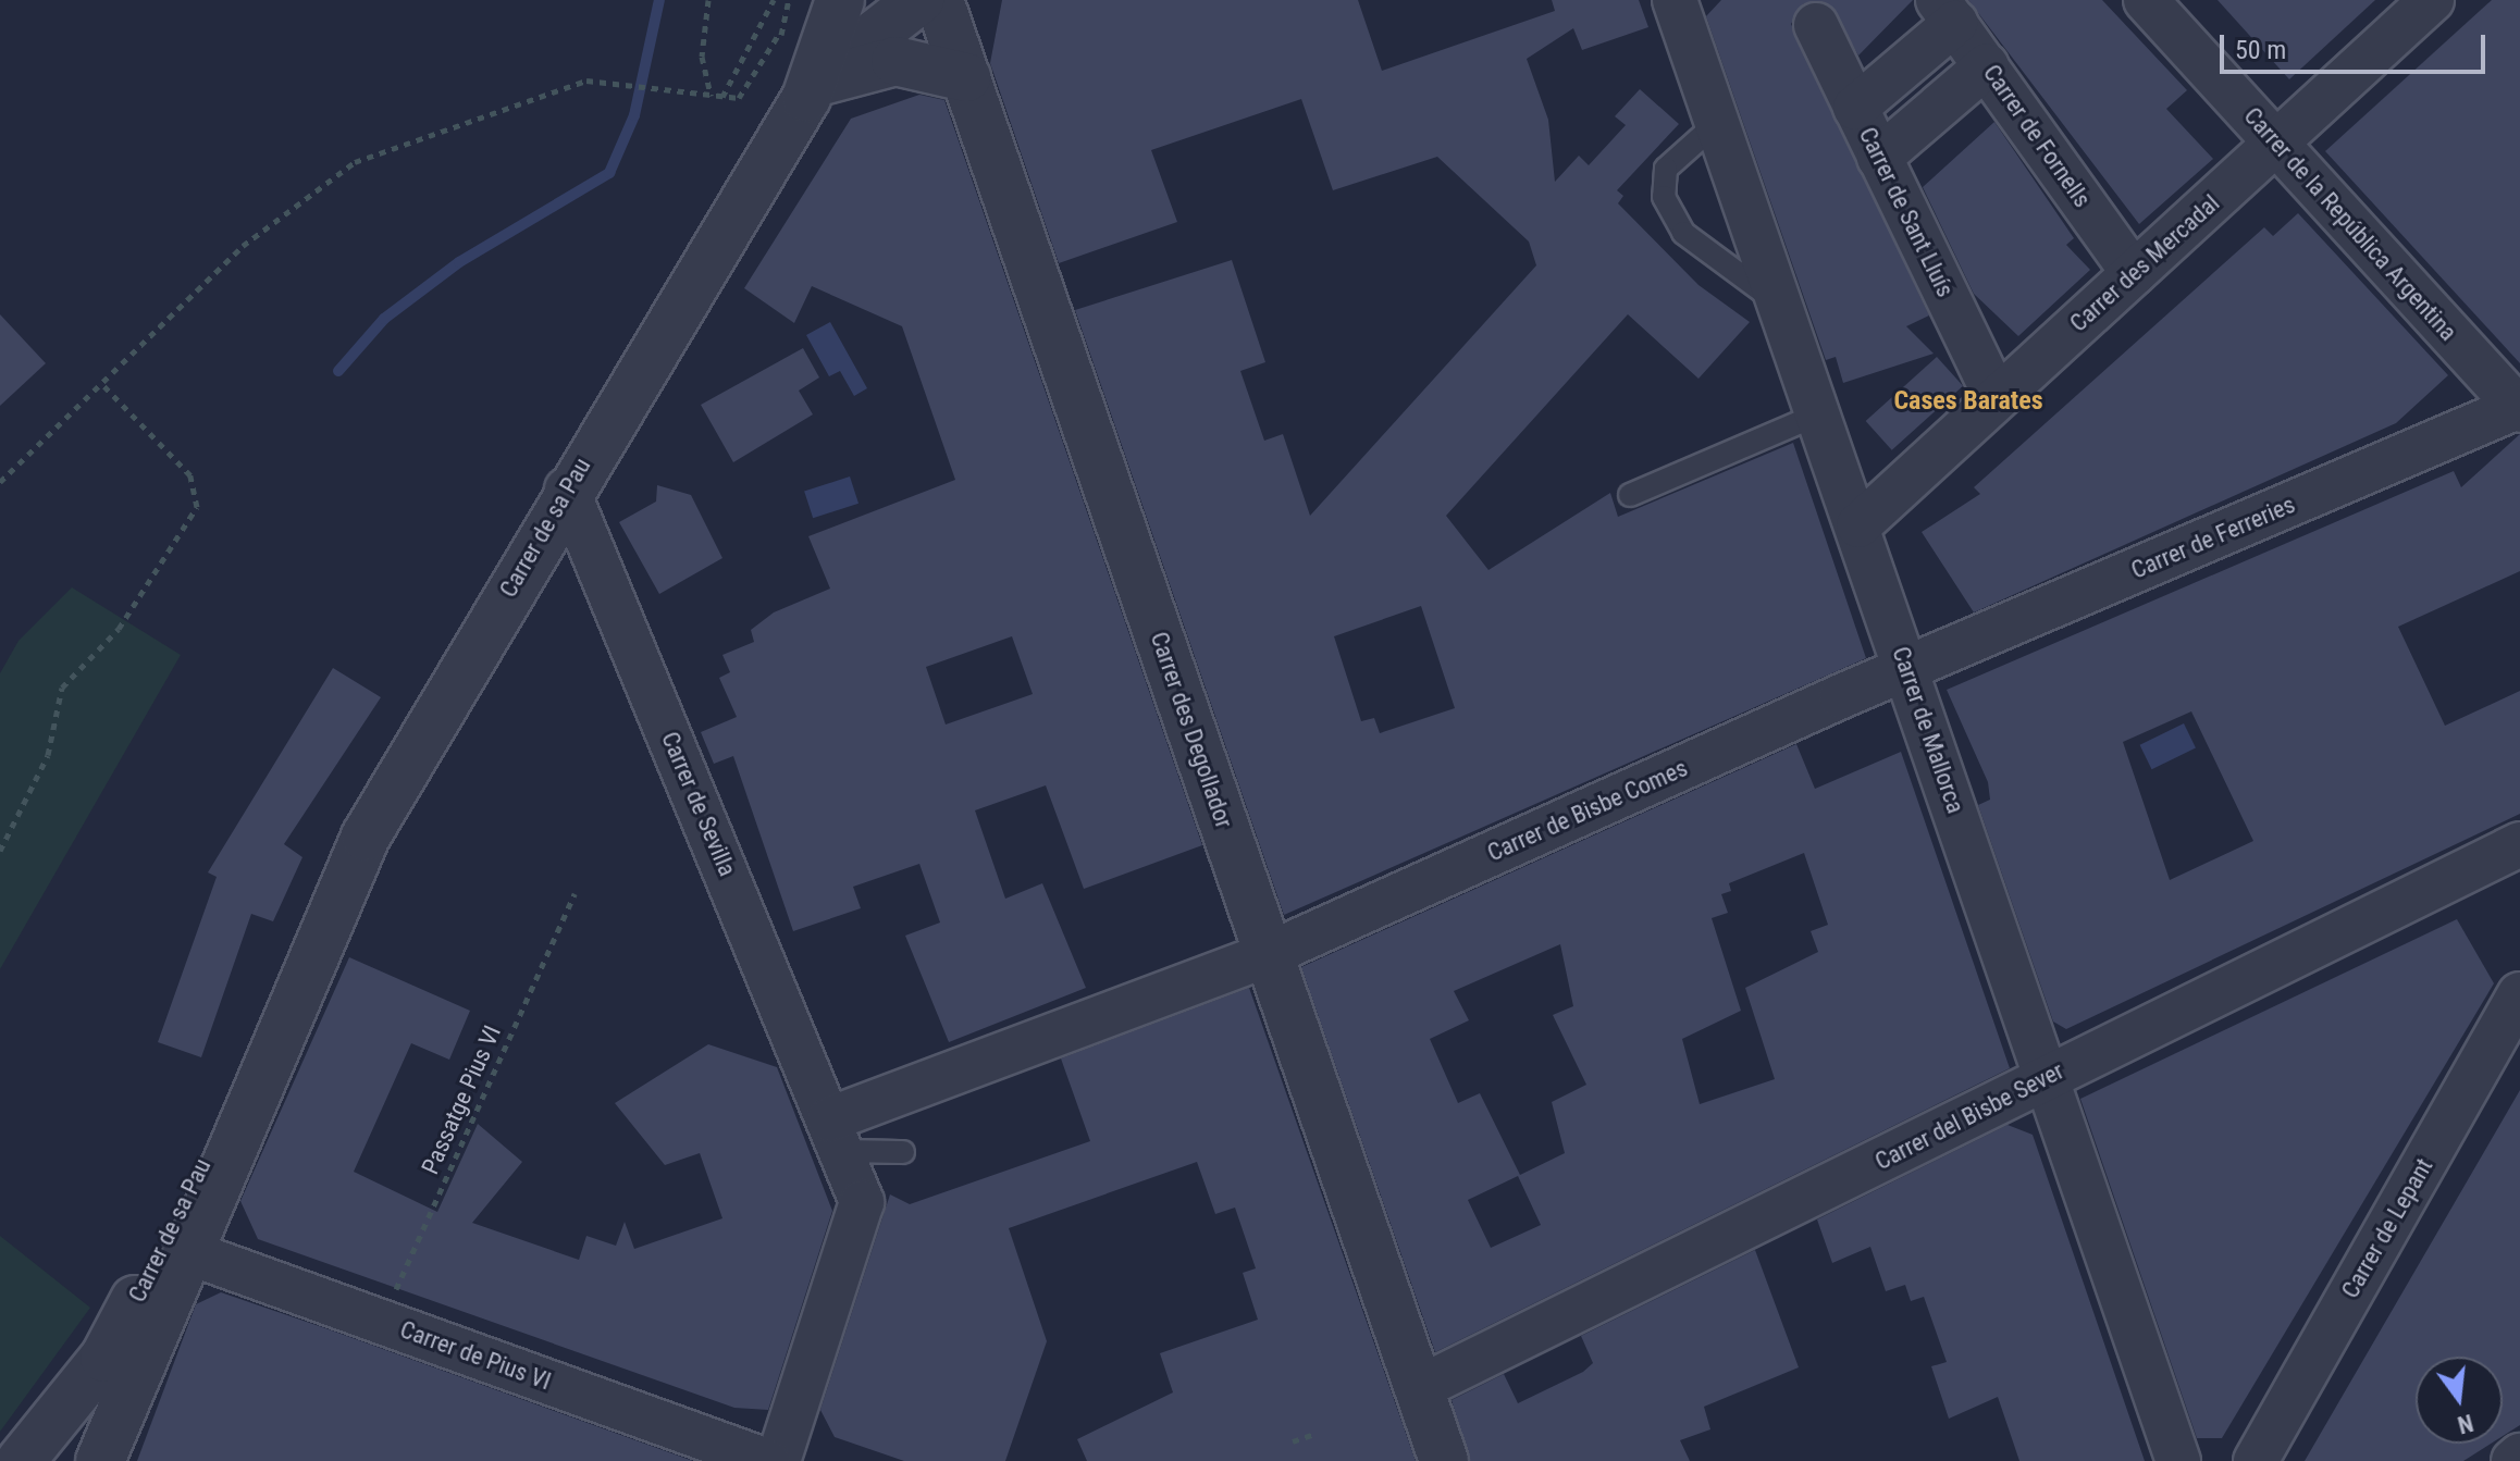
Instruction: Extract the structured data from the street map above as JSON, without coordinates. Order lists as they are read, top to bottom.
{
  "streets": {
    "street": [
      "Carrer de Fornells",
      "Carrer de Sant Lluís",
      "Carrer de la República Argentina",
      "Carrer des Mercadal",
      "Carrer de sa Pau",
      "Carrer de Ferreries",
      "Carrer des Degollador",
      "Carrer de Mallorca",
      "Carrer de Sevilla",
      "Carrer de Bisbe Comes",
      "Carrer del Bisbe Sever",
      "Carrer de Lepant",
      "Carrer de Pius VI"
    ],
    "path": ["Passatge Pius VI"]
  },
  "crossings": [
    ["Carrer de Fornells", "Carrer des Mercadal"],
    ["Carrer de Sant Lluís", "Carrer des Mercadal"],
    ["Carrer de la República Argentina", "Carrer des Mercadal"],
    ["Carrer de la República Argentina", "Carrer de Ferreries"],
    ["Carrer des Mercadal", "Carrer de Mallorca"],
    ["Carrer de sa Pau", "Carrer de Sevilla"],
    ["Carrer de sa Pau", "Carrer de Pius VI"],
    ["Carrer de Ferreries", "Carrer de Mallorca"],
    ["Carrer de Ferreries", "Carrer de Bisbe Comes"],
    ["Carrer des Degollador", "Carrer de Bisbe Comes"],
    ["Carrer des Degollador", "Carrer del Bisbe Sever"],
    ["Carrer de Mallorca", "Carrer de Bisbe Comes"],
    ["Carrer de Mallorca", "Carrer del Bisbe Sever"],
    ["Passatge Pius VI", "Carrer de Pius VI"]
  ],
  "districts": ["Cases Barates"],
  "scale_bar": "50 m",
  "north": "bottom"
}
